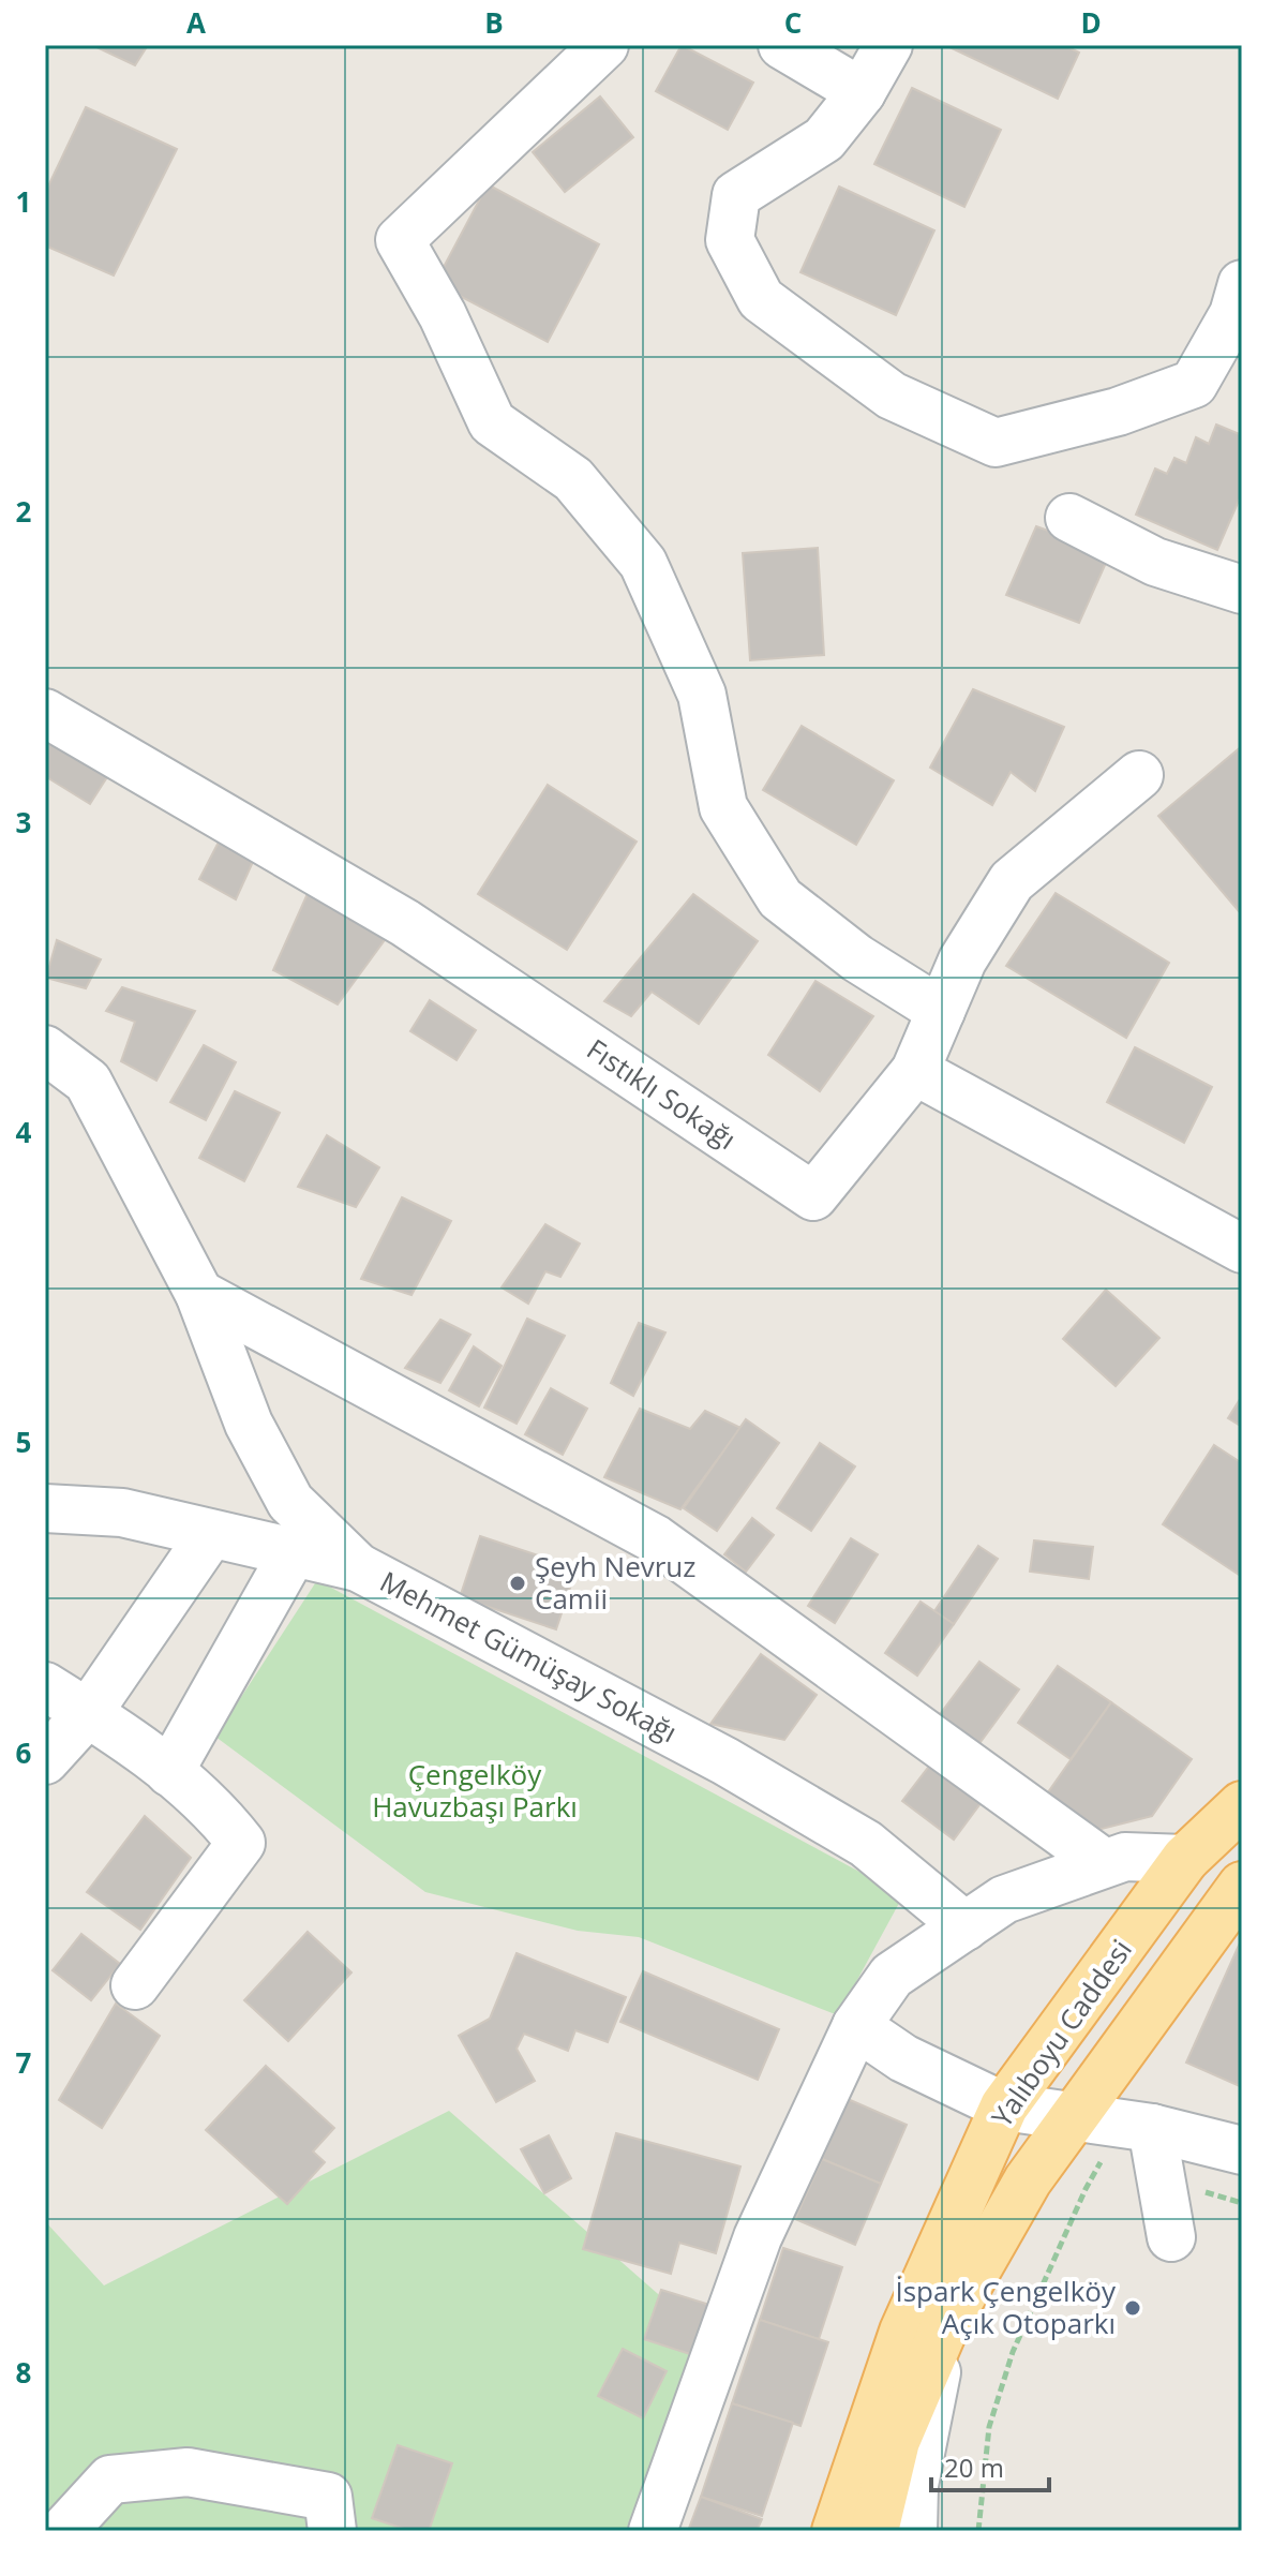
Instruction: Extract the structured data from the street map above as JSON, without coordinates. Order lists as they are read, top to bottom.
{
  "streets": {
    "main road": ["Yalıboyu Caddesi"],
    "street": ["Fıstıklı Sokağı", "Mehmet Gümüşay Sokağı"]
  },
  "parks": ["Çengelköy Havuzbaşı Parkı"],
  "places": ["Şeyh Nevruz Camii", "İspark Çengelköy Açık Otoparkı"],
  "scale_bar": "20 m",
  "grid": {
    "columns": [
      "A",
      "B",
      "C",
      "D"
    ],
    "rows": [
      "1",
      "2",
      "3",
      "4",
      "5",
      "6",
      "7",
      "8"
    ]
  }
}
